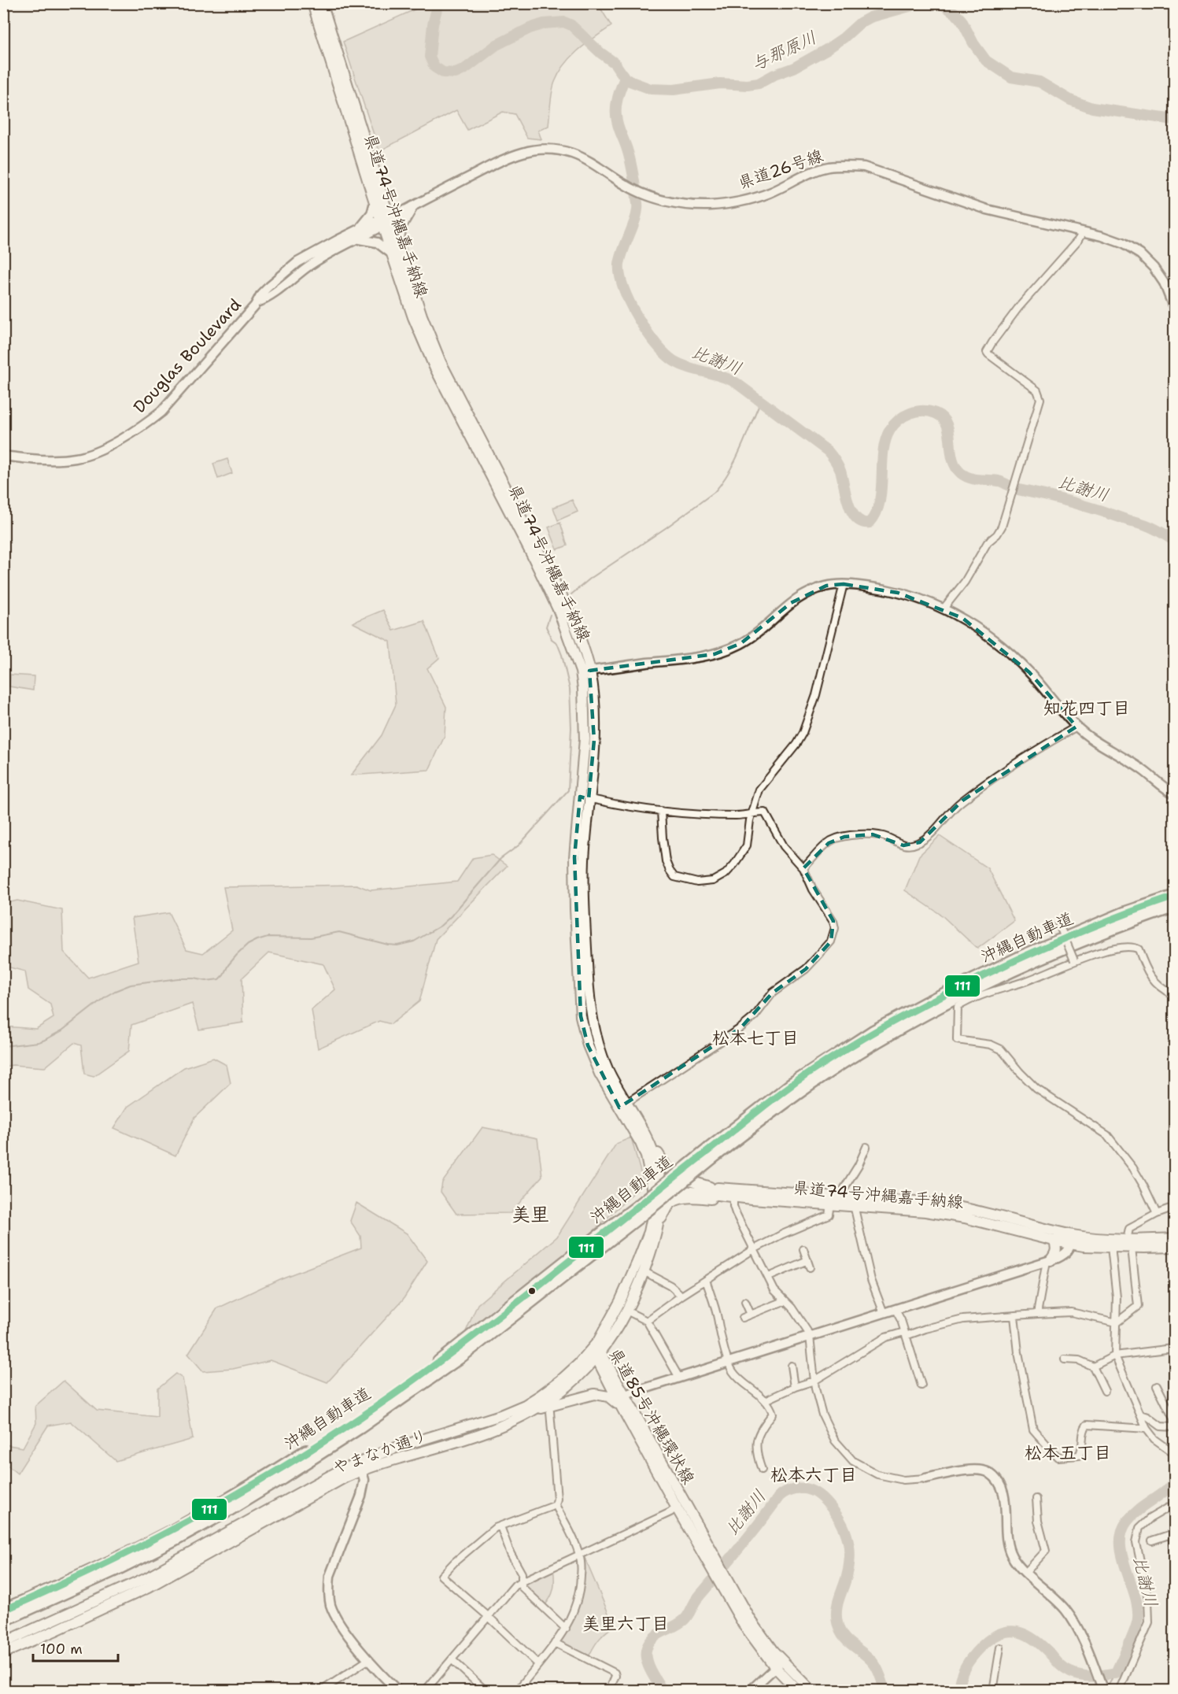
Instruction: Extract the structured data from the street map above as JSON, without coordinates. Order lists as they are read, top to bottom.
{
  "streets": {
    "highway": ["沖縄自動車道"],
    "main road": ["県道74号沖縄嘉手納線", "県道85号沖縄環状線", "やまなか通り"],
    "street": ["県道26号線", "Douglas Boulevard"]
  },
  "crossings": [
    ["県道26号線", "県道74号沖縄嘉手納線"],
    ["県道26号線", "Douglas Boulevard"],
    ["県道74号沖縄嘉手納線", "Douglas Boulevard"],
    ["県道74号沖縄嘉手納線", "やまなか通り"],
    ["県道85号沖縄環状線", "やまなか通り"]
  ],
  "districts": [
    "知花四丁目",
    "松本七丁目",
    "美里",
    "松本五丁目",
    "松本六丁目",
    "美里六丁目"
  ],
  "water": ["与那原川", "比謝川"],
  "lines": ["transit line 111"],
  "scale_bar": "100 m"
}
